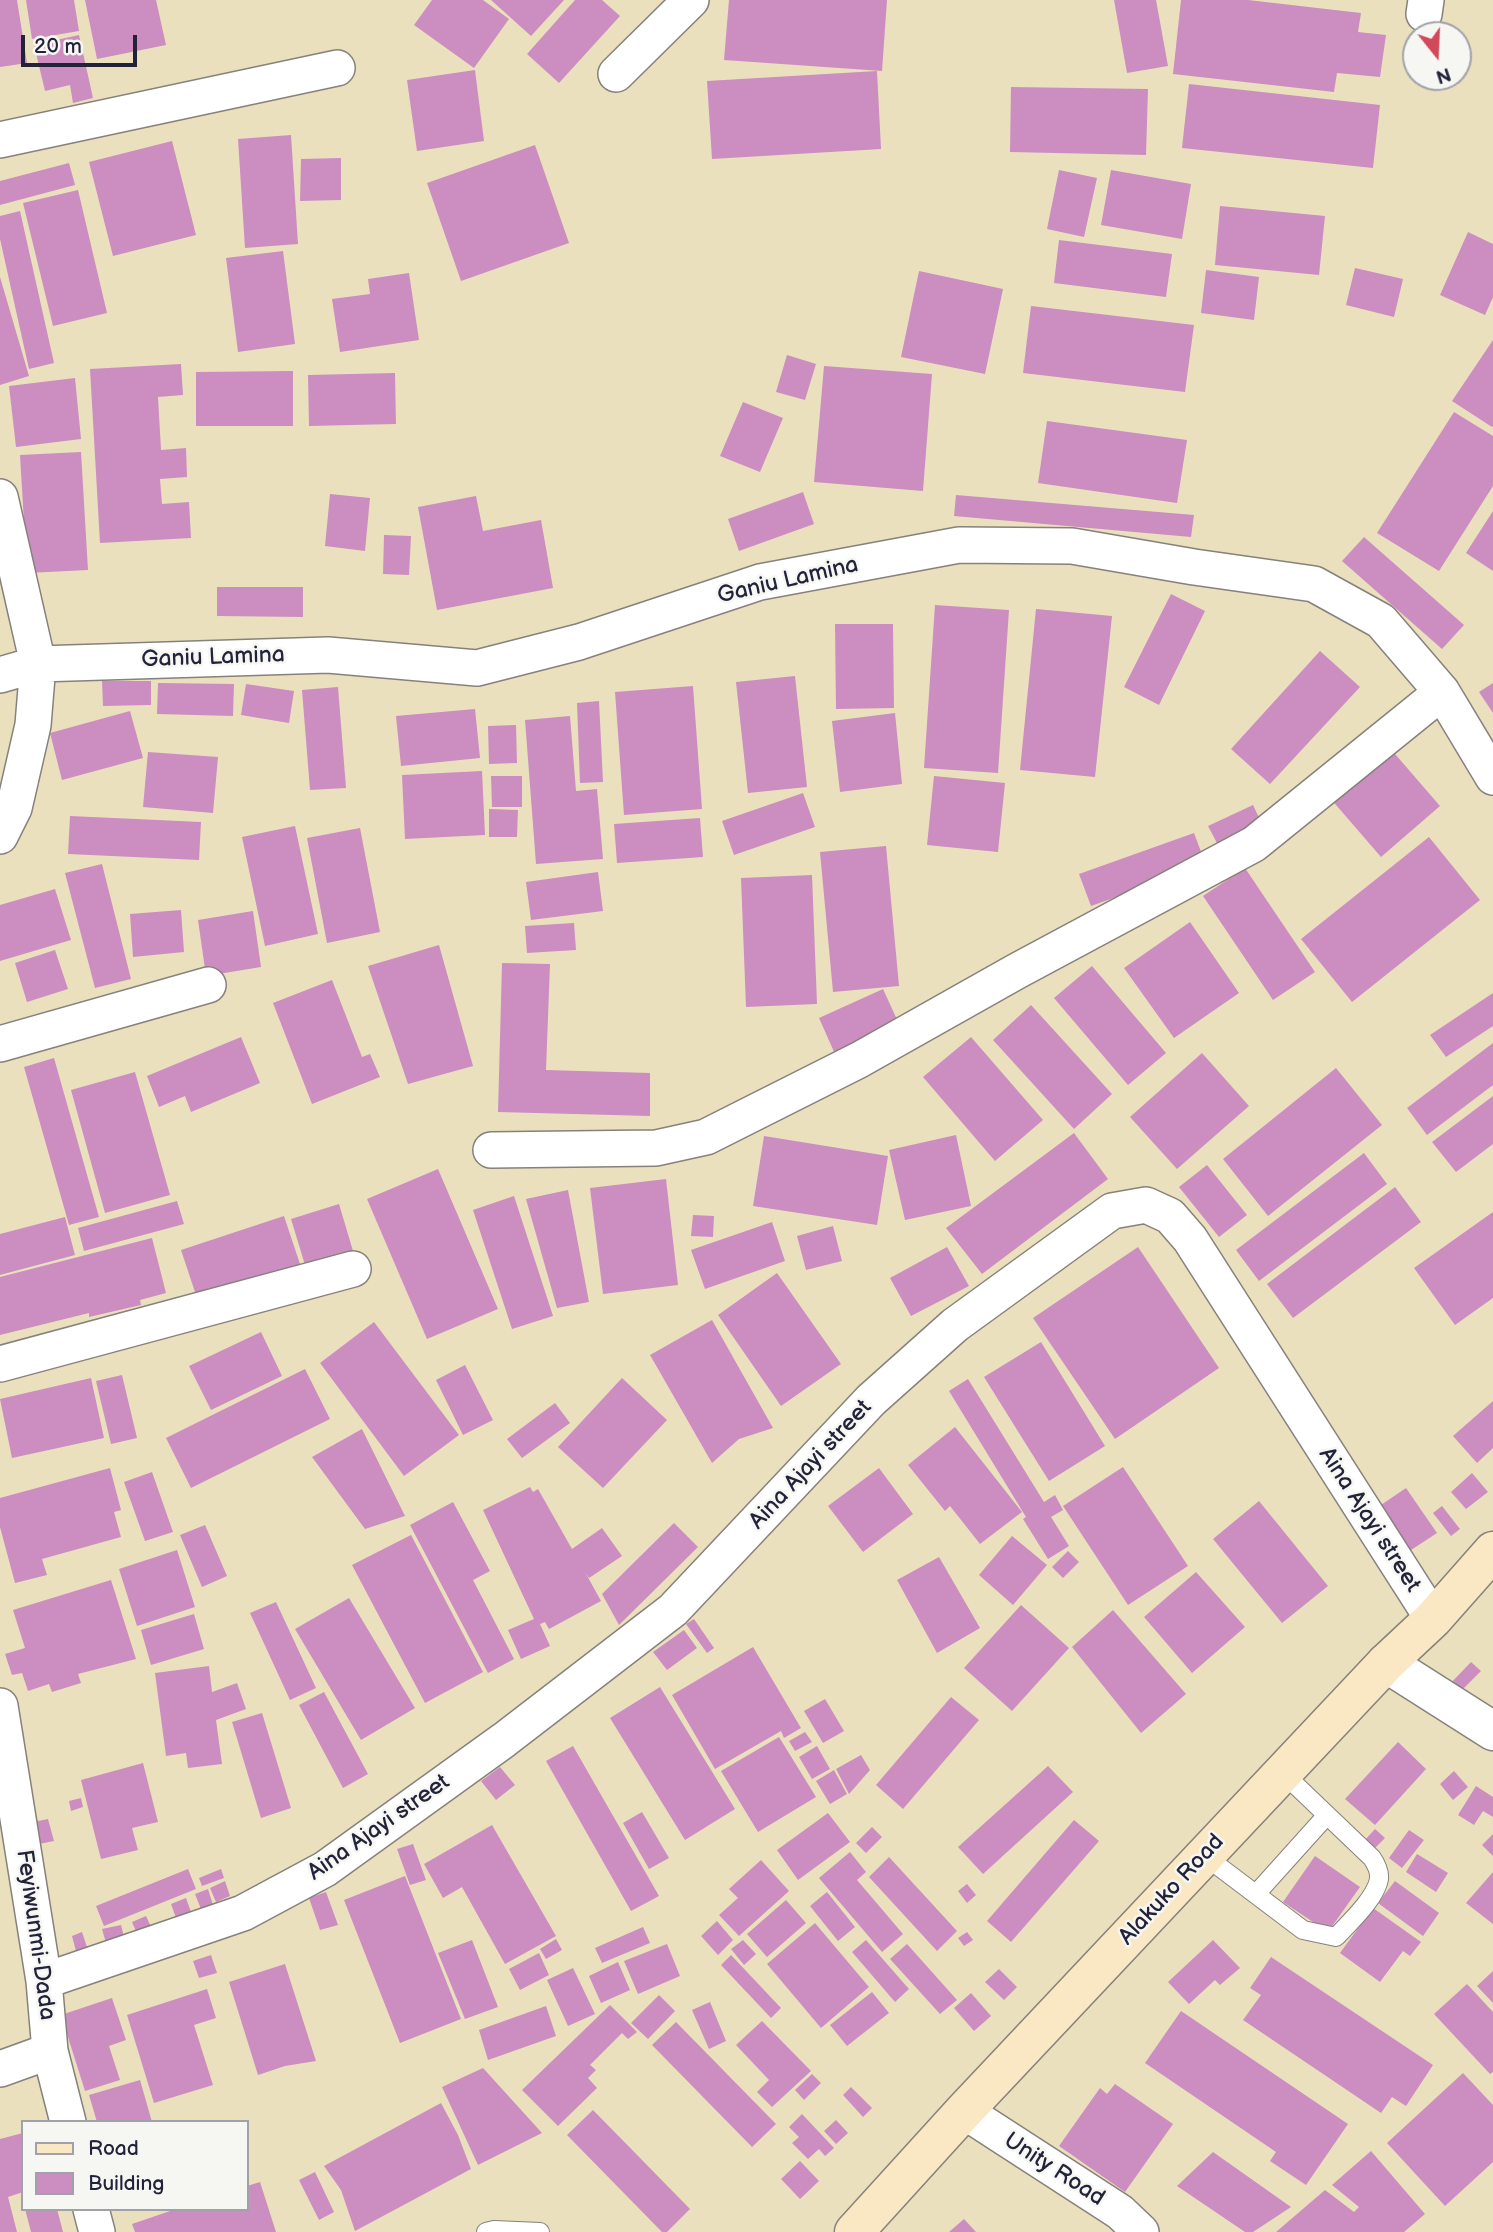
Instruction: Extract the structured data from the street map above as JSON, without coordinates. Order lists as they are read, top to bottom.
{
  "streets": {
    "main road": ["Alakuko Road"],
    "street": [
      "Ganiu Lamina",
      "Aina Ajayi street",
      "Feyiwunmi-Dada",
      "Unity Road"
    ]
  },
  "crossings": [
    ["Aina Ajayi street", "Alakuko Road"],
    ["Aina Ajayi street", "Feyiwunmi-Dada"],
    ["Alakuko Road", "Unity Road"]
  ],
  "legend": ["Road", "Building"],
  "scale_bar": "20 m",
  "north": "bottom"
}
